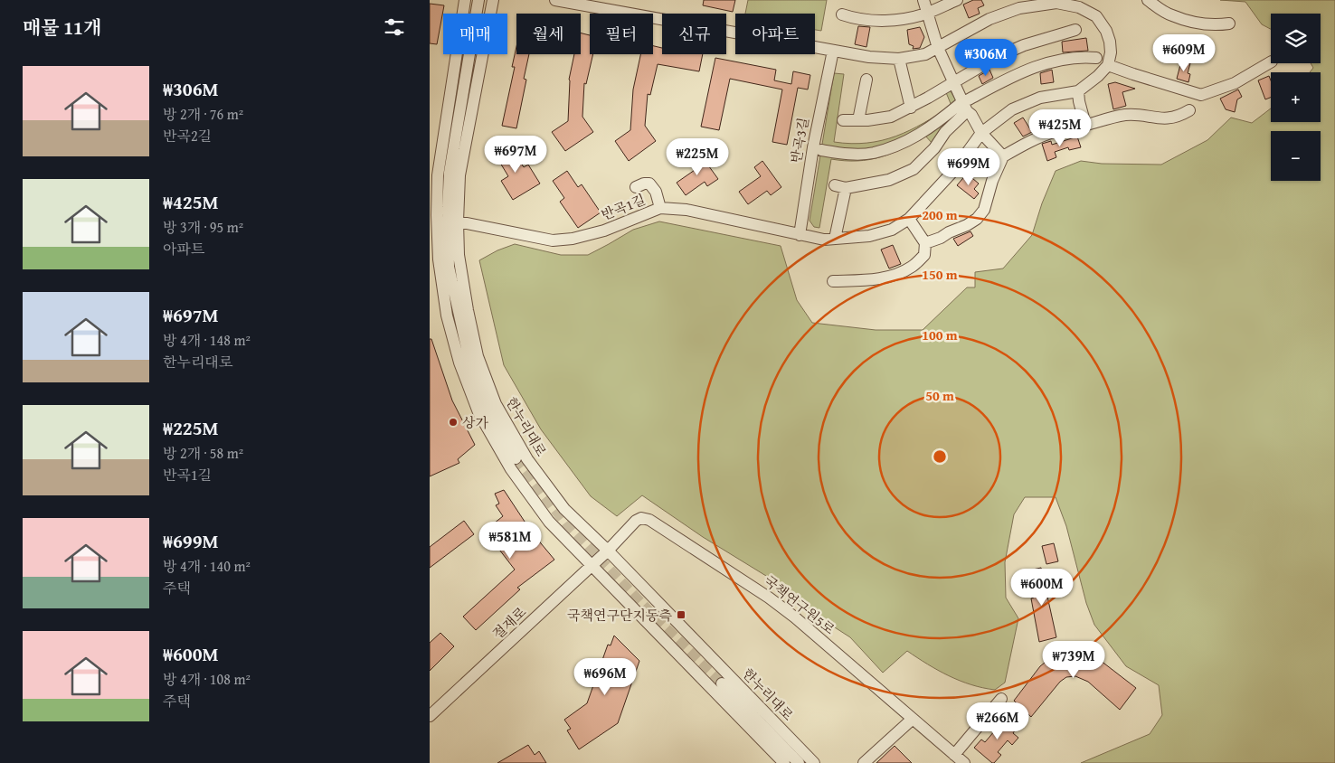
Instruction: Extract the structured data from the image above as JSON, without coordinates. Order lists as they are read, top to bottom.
{
  "streets": {
    "street": [
      "반곡3길",
      "반곡1길",
      "한누리대로",
      "국책연구원5로",
      "절재로"
    ]
  },
  "crossings": [
    ["반곡3길", "반곡1길"],
    ["반곡1길", "한누리대로"],
    ["한누리대로", "국책연구원5로"],
    ["한누리대로", "절재로"],
    ["국책연구원5로", "절재로"]
  ],
  "places": {
    "other": ["상가"],
    "transit": ["국책연구단지동측"]
  },
  "page": {
    "heading": "매물 11개",
    "map_buttons": ["+", "−"],
    "chip": [
      "매매",
      "월세",
      "필터",
      "신규",
      "아파트"
    ],
    "price": [
      "₩609M",
      "₩306M",
      "₩425M",
      "₩697M",
      "₩225M",
      "₩699M",
      "₩581M",
      "₩600M",
      "₩739M",
      "₩696M",
      "₩266M"
    ],
    "list": [
      {
        "name": "₩306M",
        "note": "방 2개 · 76 m² · 반곡2길"
      },
      {
        "name": "₩425M",
        "note": "방 3개 · 95 m² · 아파트"
      },
      {
        "name": "₩697M",
        "note": "방 4개 · 148 m² · 한누리대로"
      },
      {
        "name": "₩225M",
        "note": "방 2개 · 58 m² · 반곡1길"
      },
      {
        "name": "₩699M",
        "note": "방 4개 · 140 m² · 주택"
      },
      {
        "name": "₩600M",
        "note": "방 4개 · 108 m² · 주택"
      }
    ]
  },
  "rings": [
    "200 m",
    "150 m",
    "100 m",
    "50 m"
  ]
}
